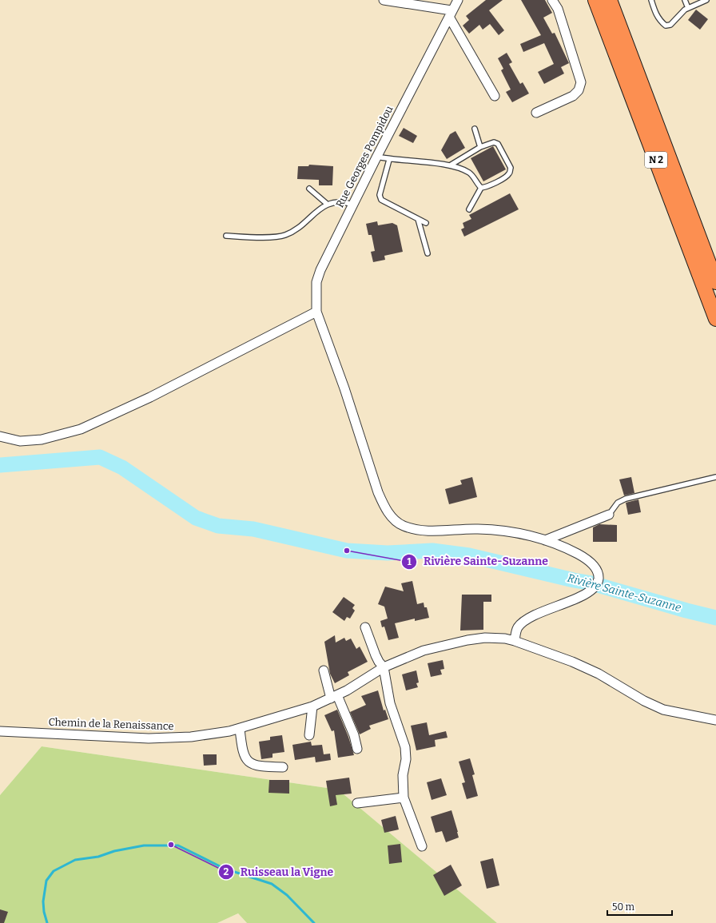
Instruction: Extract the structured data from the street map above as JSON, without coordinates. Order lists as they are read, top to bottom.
{
  "streets": {
    "highway": ["N 2"],
    "street": ["Rue Georges Pompidou", "Chemin de la Renaissance"]
  },
  "water": ["Rivière Sainte-Suzanne"],
  "places": ["Rivière Sainte-Suzanne", "Ruisseau la Vigne"],
  "scale_bar": "50 m"
}
